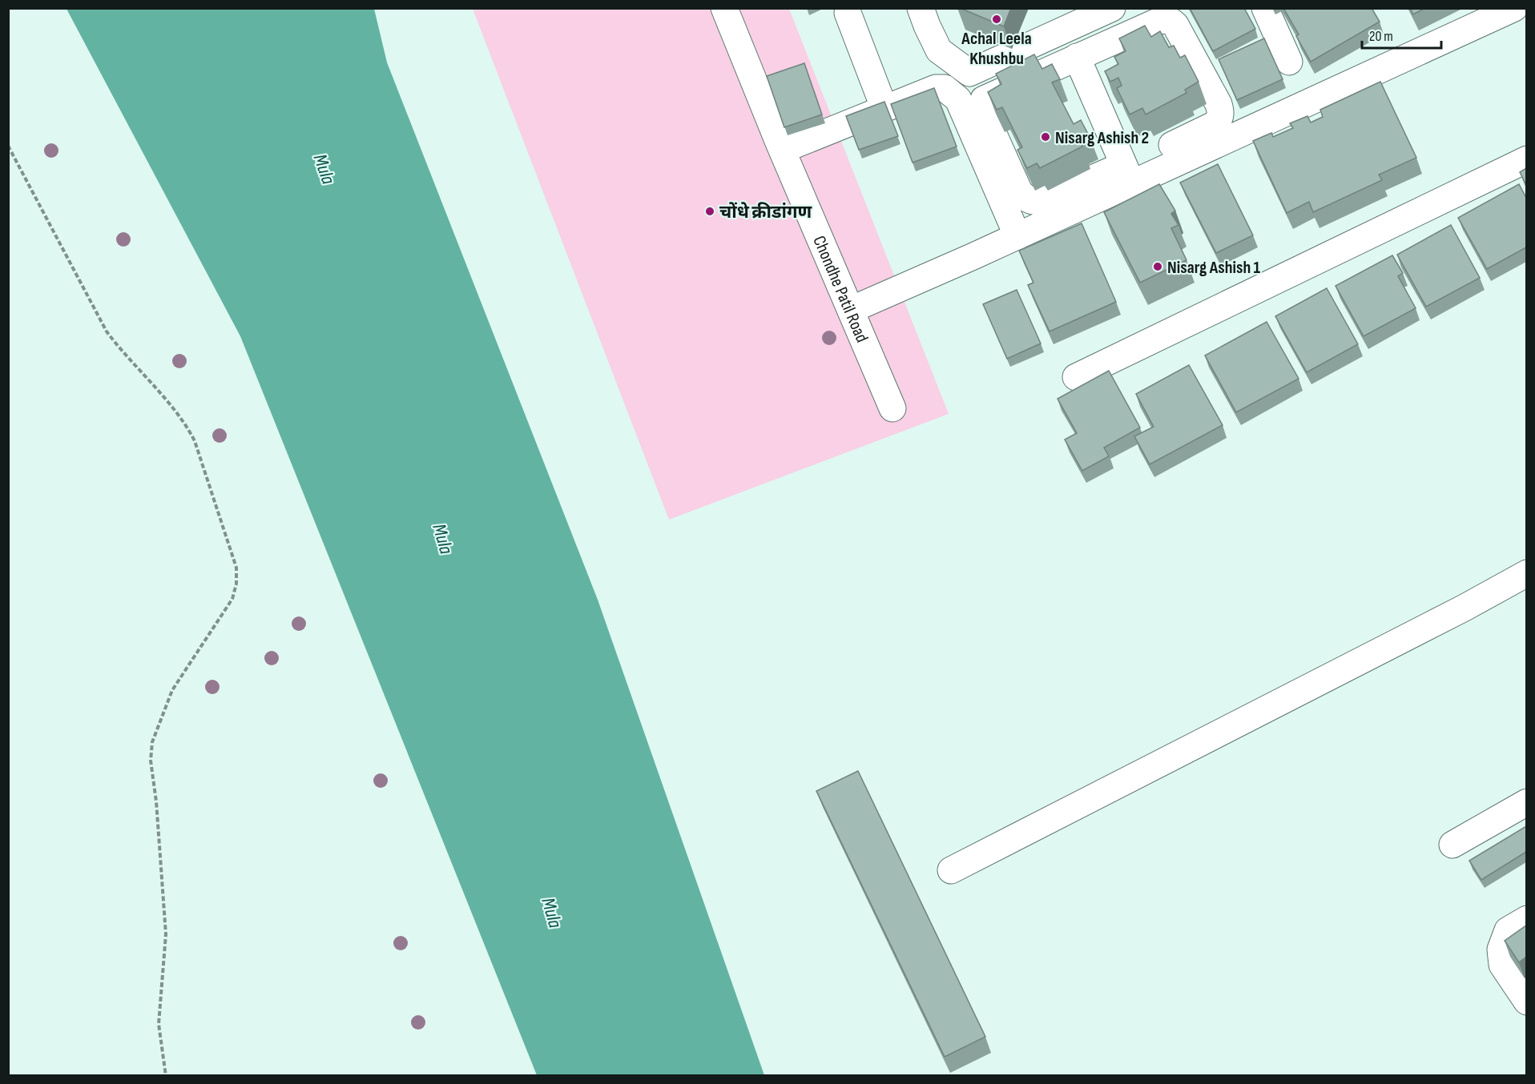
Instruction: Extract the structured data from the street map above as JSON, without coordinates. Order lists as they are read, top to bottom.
{
  "streets": {
    "street": ["Chondhe Patil Road"]
  },
  "water": ["Mula"],
  "places": [
    "Achal Leela Khushbu",
    "Nisarg Ashish 2",
    "चोंधे क्रीडांगण",
    "Nisarg Ashish 1"
  ],
  "scale_bar": "20 m"
}
